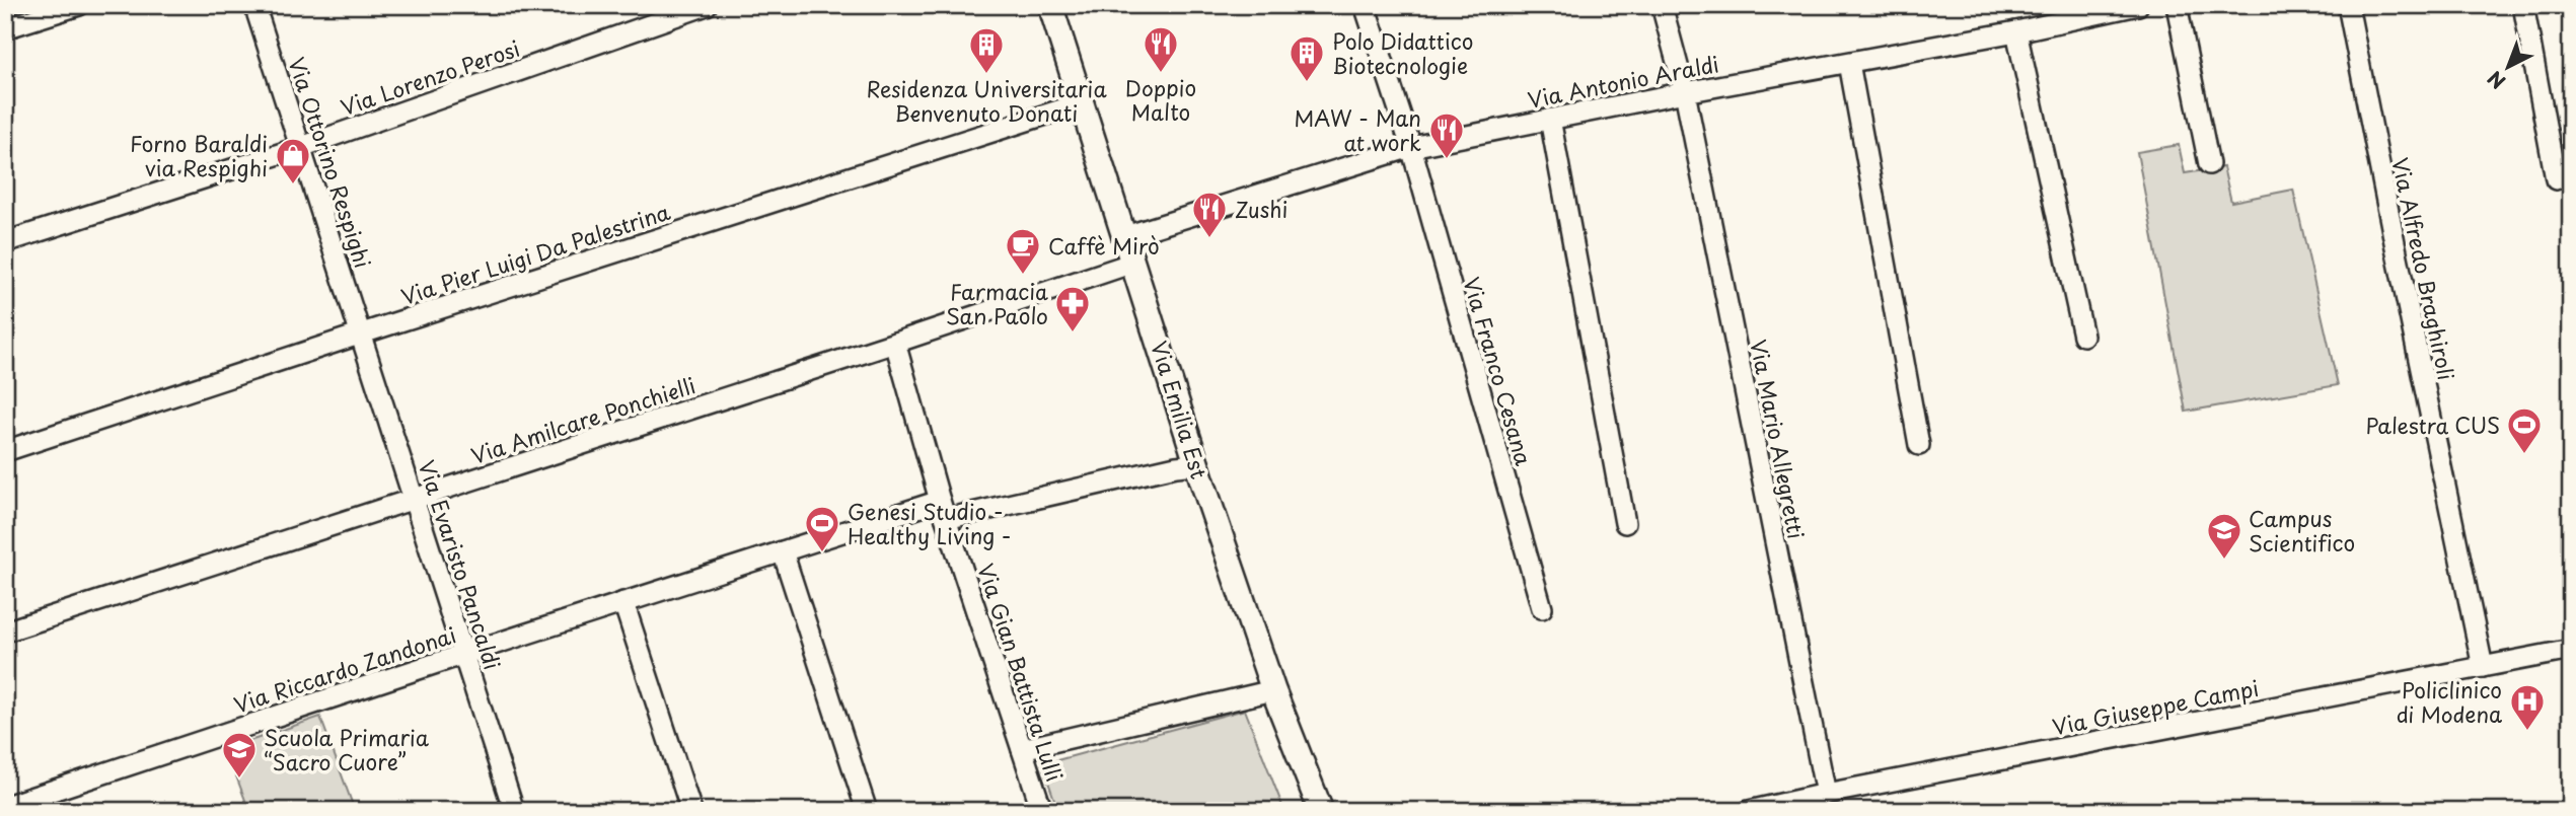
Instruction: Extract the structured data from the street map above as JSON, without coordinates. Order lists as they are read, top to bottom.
{
  "streets": {
    "main road": ["Via Emilia Est"],
    "street": [
      "Via Lorenzo Perosi",
      "Via Antonio Araldi",
      "Via Ottorino Respighi",
      "Via Pier Luigi Da Palestrina",
      "Via Alfredo Braghiroli",
      "Via Franco Cesana",
      "Via Amilcare Ponchielli",
      "Via Mario Allegretti",
      "Via Evaristo Pancaldi",
      "Via Riccardo Zandonai",
      "Via Gian Battista Lulli",
      "Via Giuseppe Campi"
    ]
  },
  "crossings": [
    ["Via Lorenzo Perosi", "Via Ottorino Respighi"],
    ["Via Antonio Araldi", "Via Franco Cesana"],
    ["Via Antonio Araldi", "Via Emilia Est"],
    ["Via Antonio Araldi", "Via Mario Allegretti"],
    ["Via Ottorino Respighi", "Via Pier Luigi Da Palestrina"],
    ["Via Ottorino Respighi", "Via Evaristo Pancaldi"],
    ["Via Pier Luigi Da Palestrina", "Via Emilia Est"],
    ["Via Pier Luigi Da Palestrina", "Via Evaristo Pancaldi"],
    ["Via Alfredo Braghiroli", "Via Giuseppe Campi"],
    ["Via Emilia Est", "Via Amilcare Ponchielli"],
    ["Via Emilia Est", "Via Riccardo Zandonai"],
    ["Via Amilcare Ponchielli", "Via Evaristo Pancaldi"],
    ["Via Amilcare Ponchielli", "Via Gian Battista Lulli"],
    ["Via Mario Allegretti", "Via Giuseppe Campi"],
    ["Via Evaristo Pancaldi", "Via Riccardo Zandonai"],
    ["Via Riccardo Zandonai", "Via Gian Battista Lulli"]
  ],
  "places": {
    "restaurant": ["Doppio Malto", "MAW - Man at work", "Zushi"],
    "building": ["Residenza Universitaria Benvenuto Donati", "Polo Didattico Biotecnologie"],
    "shop": ["Forno Baraldi via Respighi"],
    "cafe": ["Caffè Mirò"],
    "pharmacy": ["Farmacia San Paolo"],
    "sports": ["Palestra CUS", "Genesi Studio - Healthy Living -"],
    "school or university": ["Campus Scientifico", "Scuola Primaria “Sacro Cuore”"],
    "hospital": ["Policlinico di Modena"]
  },
  "north": "bottom left"
}
